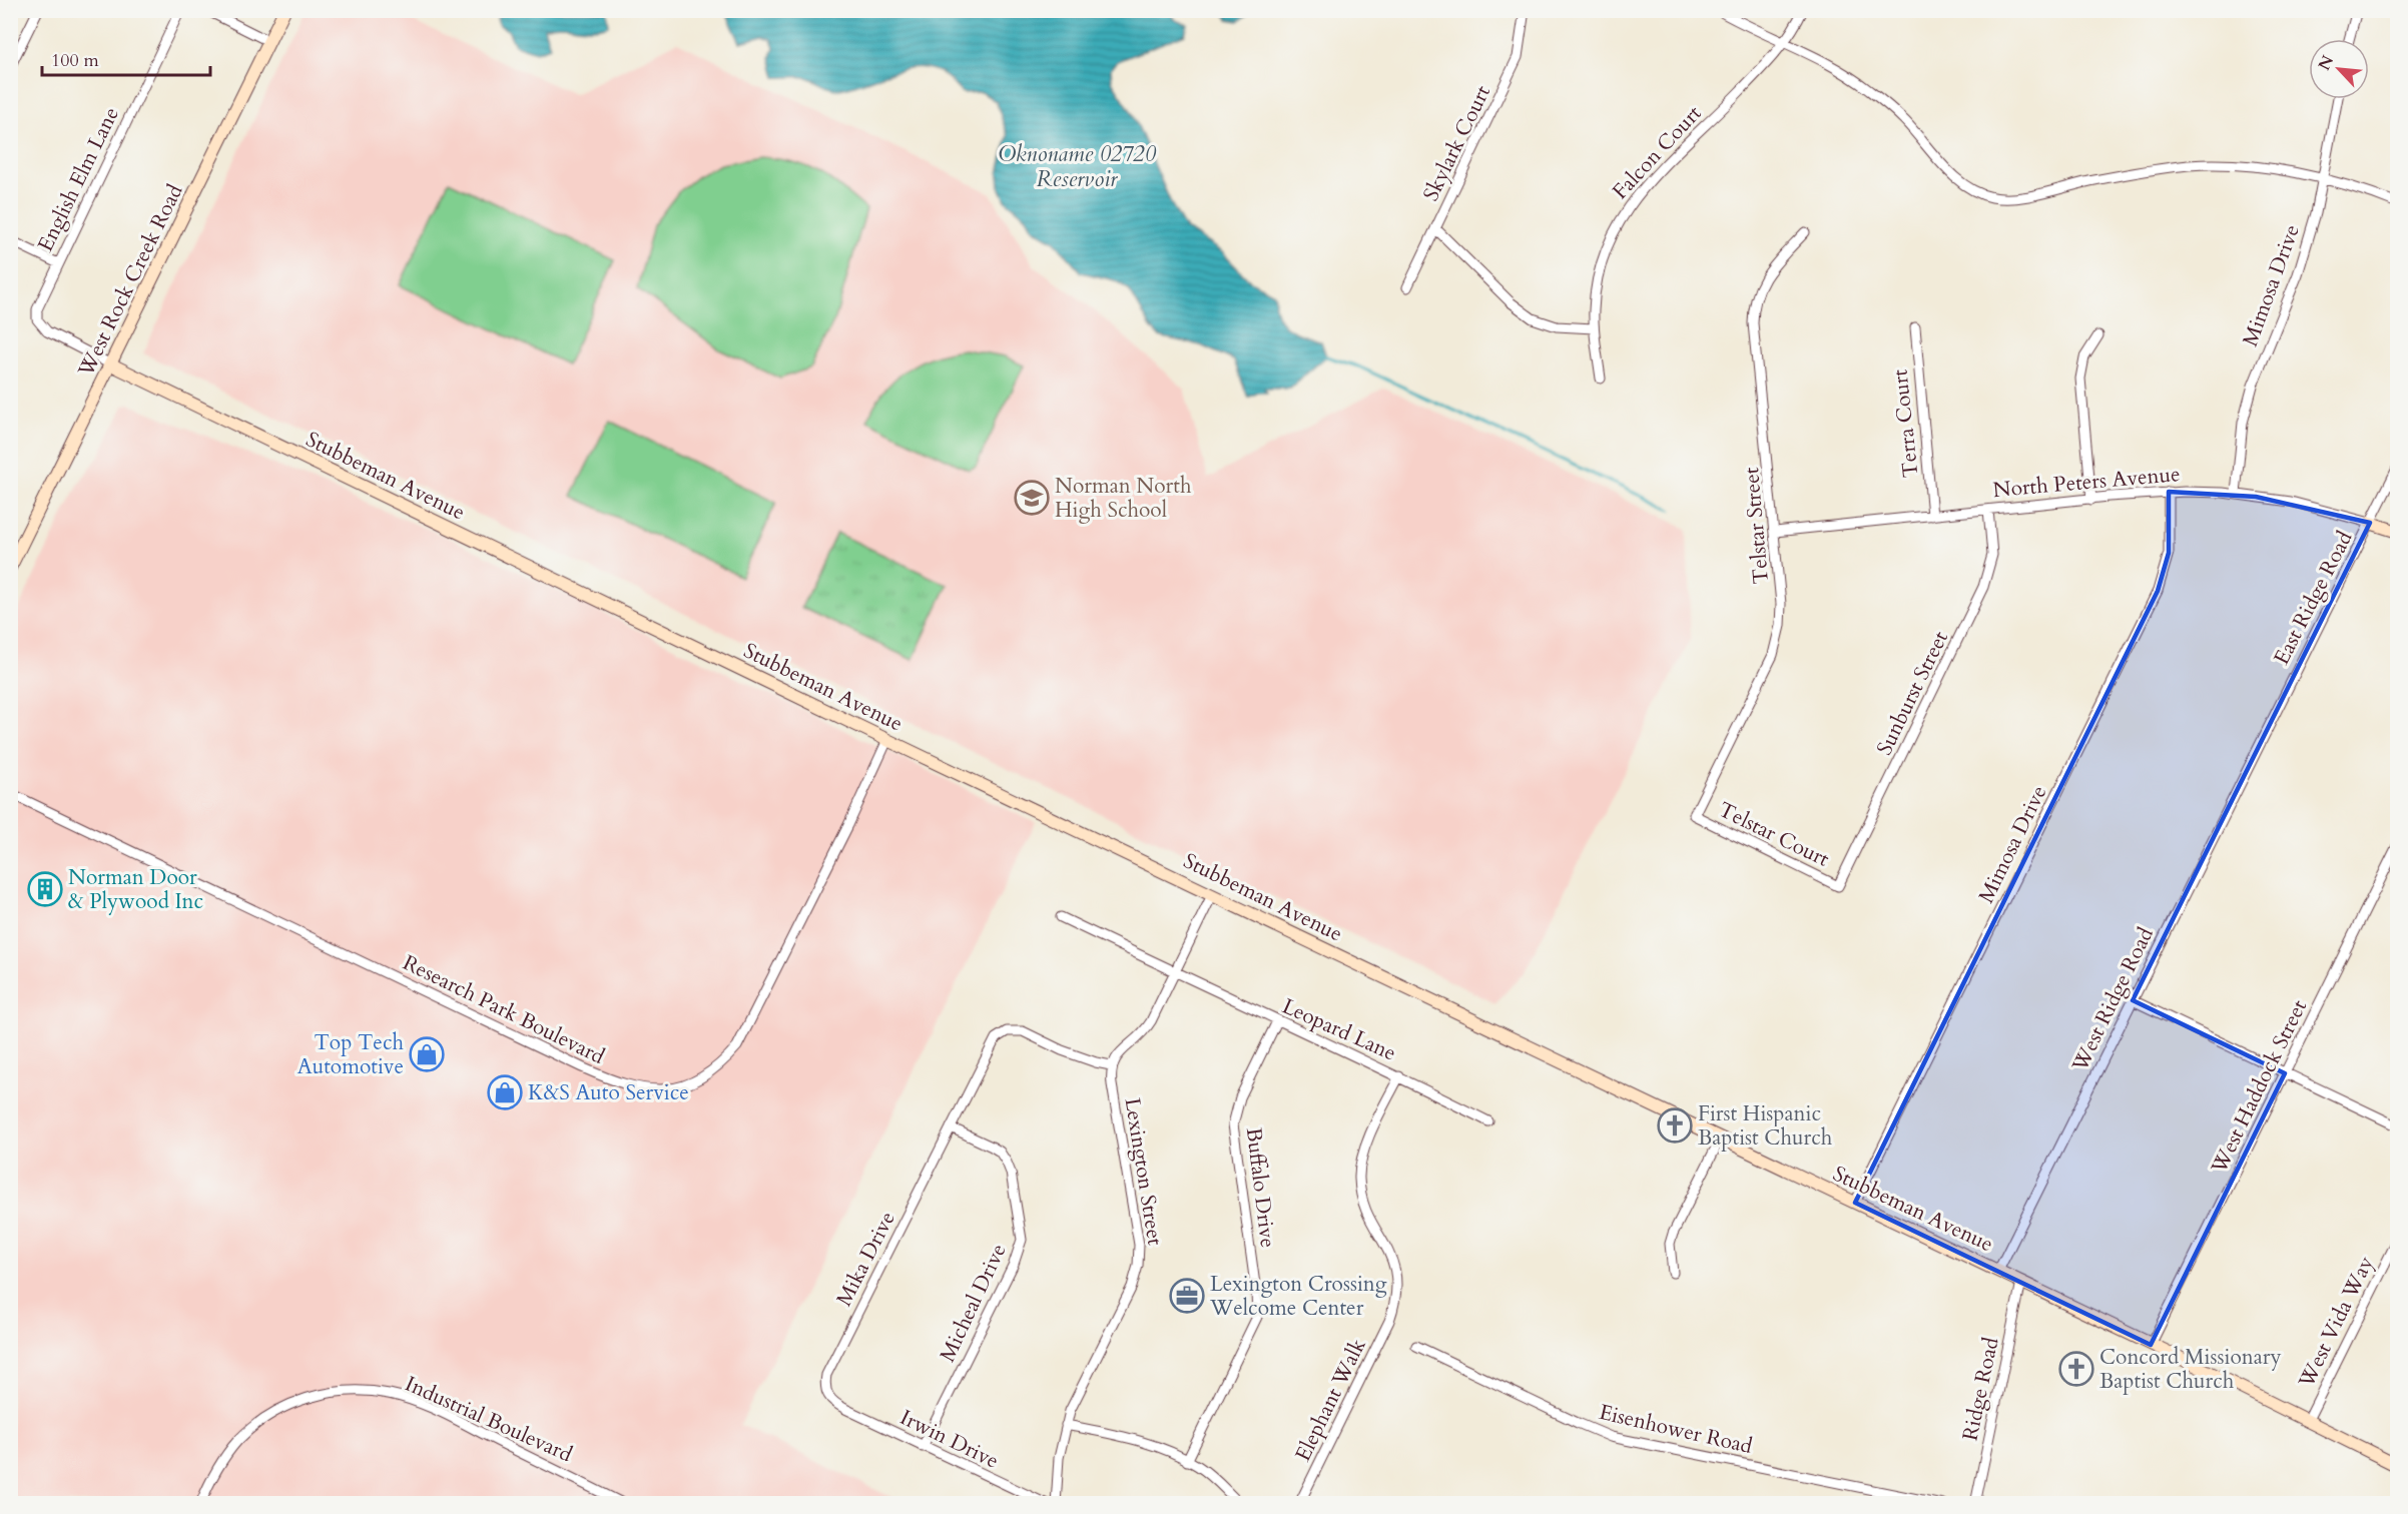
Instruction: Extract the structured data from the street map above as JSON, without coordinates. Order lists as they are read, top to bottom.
{
  "streets": {
    "street": [
      "Skylark Court",
      "Falcon Court",
      "English Elm Lane",
      "West Rock Creek Road",
      "Mimosa Drive",
      "Terra Court",
      "Stubbeman Avenue",
      "North Peters Avenue",
      "Telstar Street",
      "East Ridge Road",
      "Sunburst Street",
      "Telstar Court",
      "West Ridge Road",
      "Research Park Boulevard",
      "Leopard Lane",
      "West Haddock Street",
      "Lexington Street",
      "Buffalo Drive",
      "Mika Drive",
      "Micheal Drive",
      "West Vida Way",
      "Ridge Road",
      "Elephant Walk",
      "Industrial Boulevard",
      "Eisenhower Road",
      "Irwin Drive"
    ]
  },
  "crossings": [
    ["English Elm Lane", "West Rock Creek Road"],
    ["English Elm Lane", "Stubbeman Avenue"],
    ["West Rock Creek Road", "Stubbeman Avenue"],
    ["Mimosa Drive", "Stubbeman Avenue"],
    ["Mimosa Drive", "North Peters Avenue"],
    ["Terra Court", "North Peters Avenue"],
    ["Stubbeman Avenue", "West Ridge Road"],
    ["Stubbeman Avenue", "Research Park Boulevard"],
    ["Stubbeman Avenue", "West Haddock Street"],
    ["Stubbeman Avenue", "West Vida Way"],
    ["Stubbeman Avenue", "Ridge Road"],
    ["North Peters Avenue", "Telstar Street"],
    ["North Peters Avenue", "East Ridge Road"],
    ["North Peters Avenue", "Sunburst Street"],
    ["Telstar Street", "Telstar Court"],
    ["East Ridge Road", "West Ridge Road"],
    ["Sunburst Street", "Telstar Court"],
    ["Leopard Lane", "Buffalo Drive"],
    ["Leopard Lane", "Elephant Walk"],
    ["Lexington Street", "Mika Drive"],
    ["Mika Drive", "Micheal Drive"],
    ["Mika Drive", "Irwin Drive"],
    ["Micheal Drive", "Irwin Drive"]
  ],
  "water": ["Oknoname 02720 Reservoir"],
  "places": {
    "school or university": ["Norman North High School"],
    "building": ["Norman Door & Plywood Inc"],
    "shop": ["Top Tech Automotive", "K&S Auto Service"],
    "church": ["First Hispanic Baptist Church", "Concord Missionary Baptist Church"],
    "office": ["Lexington Crossing Welcome Center"]
  },
  "scale_bar": "100 m",
  "north": "top left"
}
